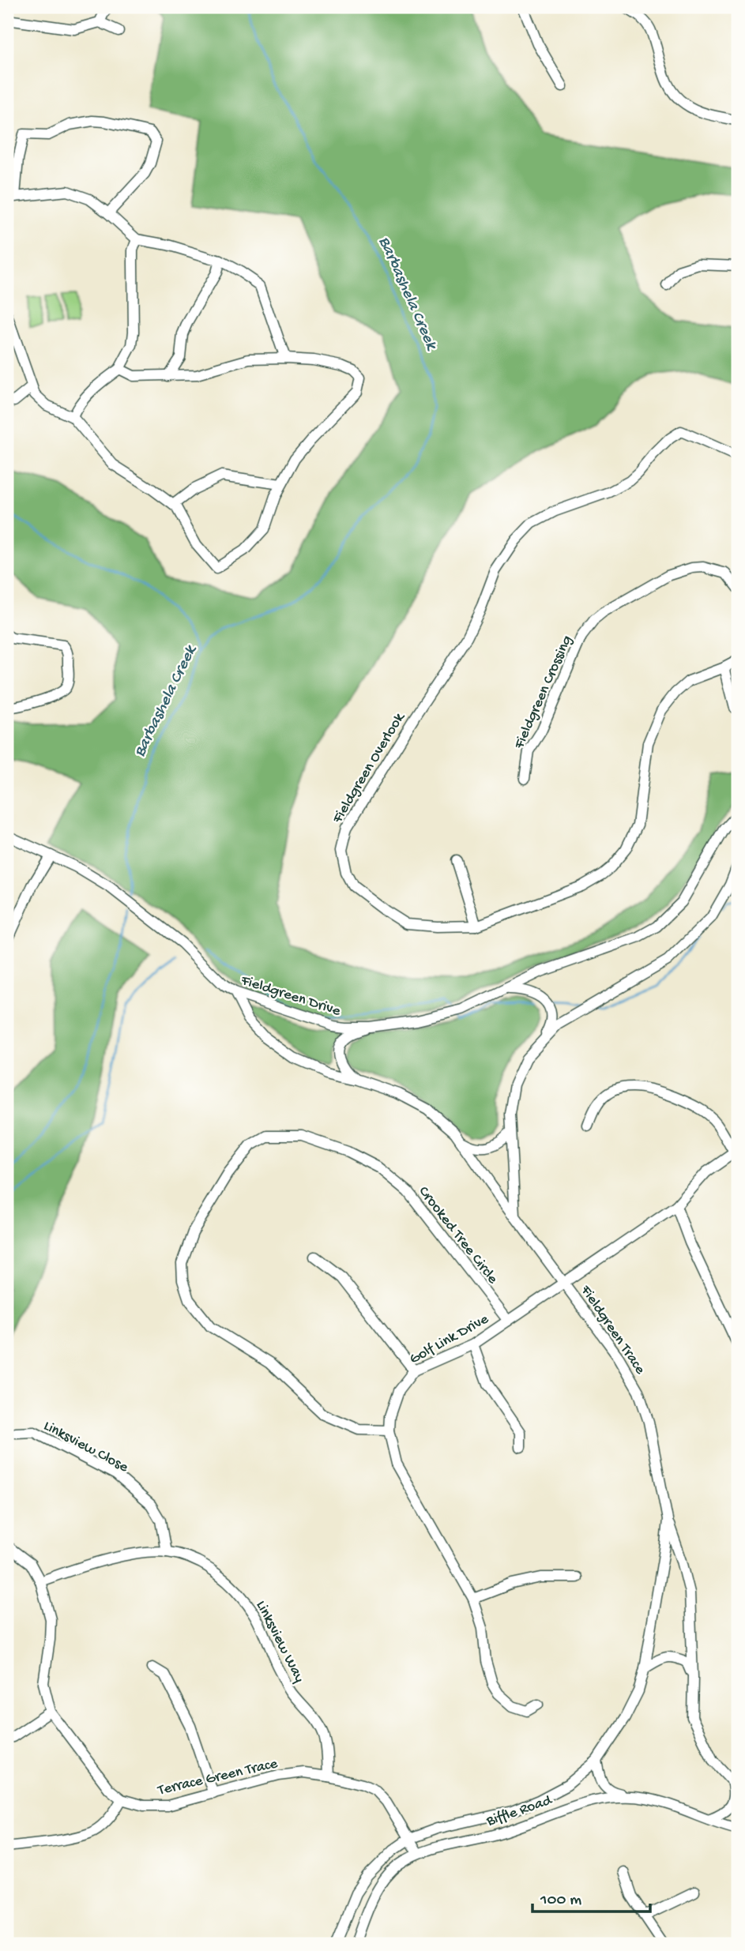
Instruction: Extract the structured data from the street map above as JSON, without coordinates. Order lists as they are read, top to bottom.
{
  "streets": {
    "street": [
      "Fieldgreen Crossing",
      "Fieldgreen Overlook",
      "Fieldgreen Drive",
      "Crooked Tree Circle",
      "Fieldgreen Trace",
      "Golf Link Drive",
      "Linksview Close",
      "Linksview Way",
      "Terrace Green Trace",
      "Biffle Road"
    ]
  },
  "crossings": [
    ["Fieldgreen Drive", "Fieldgreen Trace"],
    ["Crooked Tree Circle", "Golf Link Drive"],
    ["Fieldgreen Trace", "Golf Link Drive"],
    ["Fieldgreen Trace", "Biffle Road"],
    ["Linksview Close", "Linksview Way"],
    ["Linksview Way", "Terrace Green Trace"],
    ["Terrace Green Trace", "Biffle Road"]
  ],
  "water": ["Barbashela Creek"],
  "scale_bar": "100 m"
}
